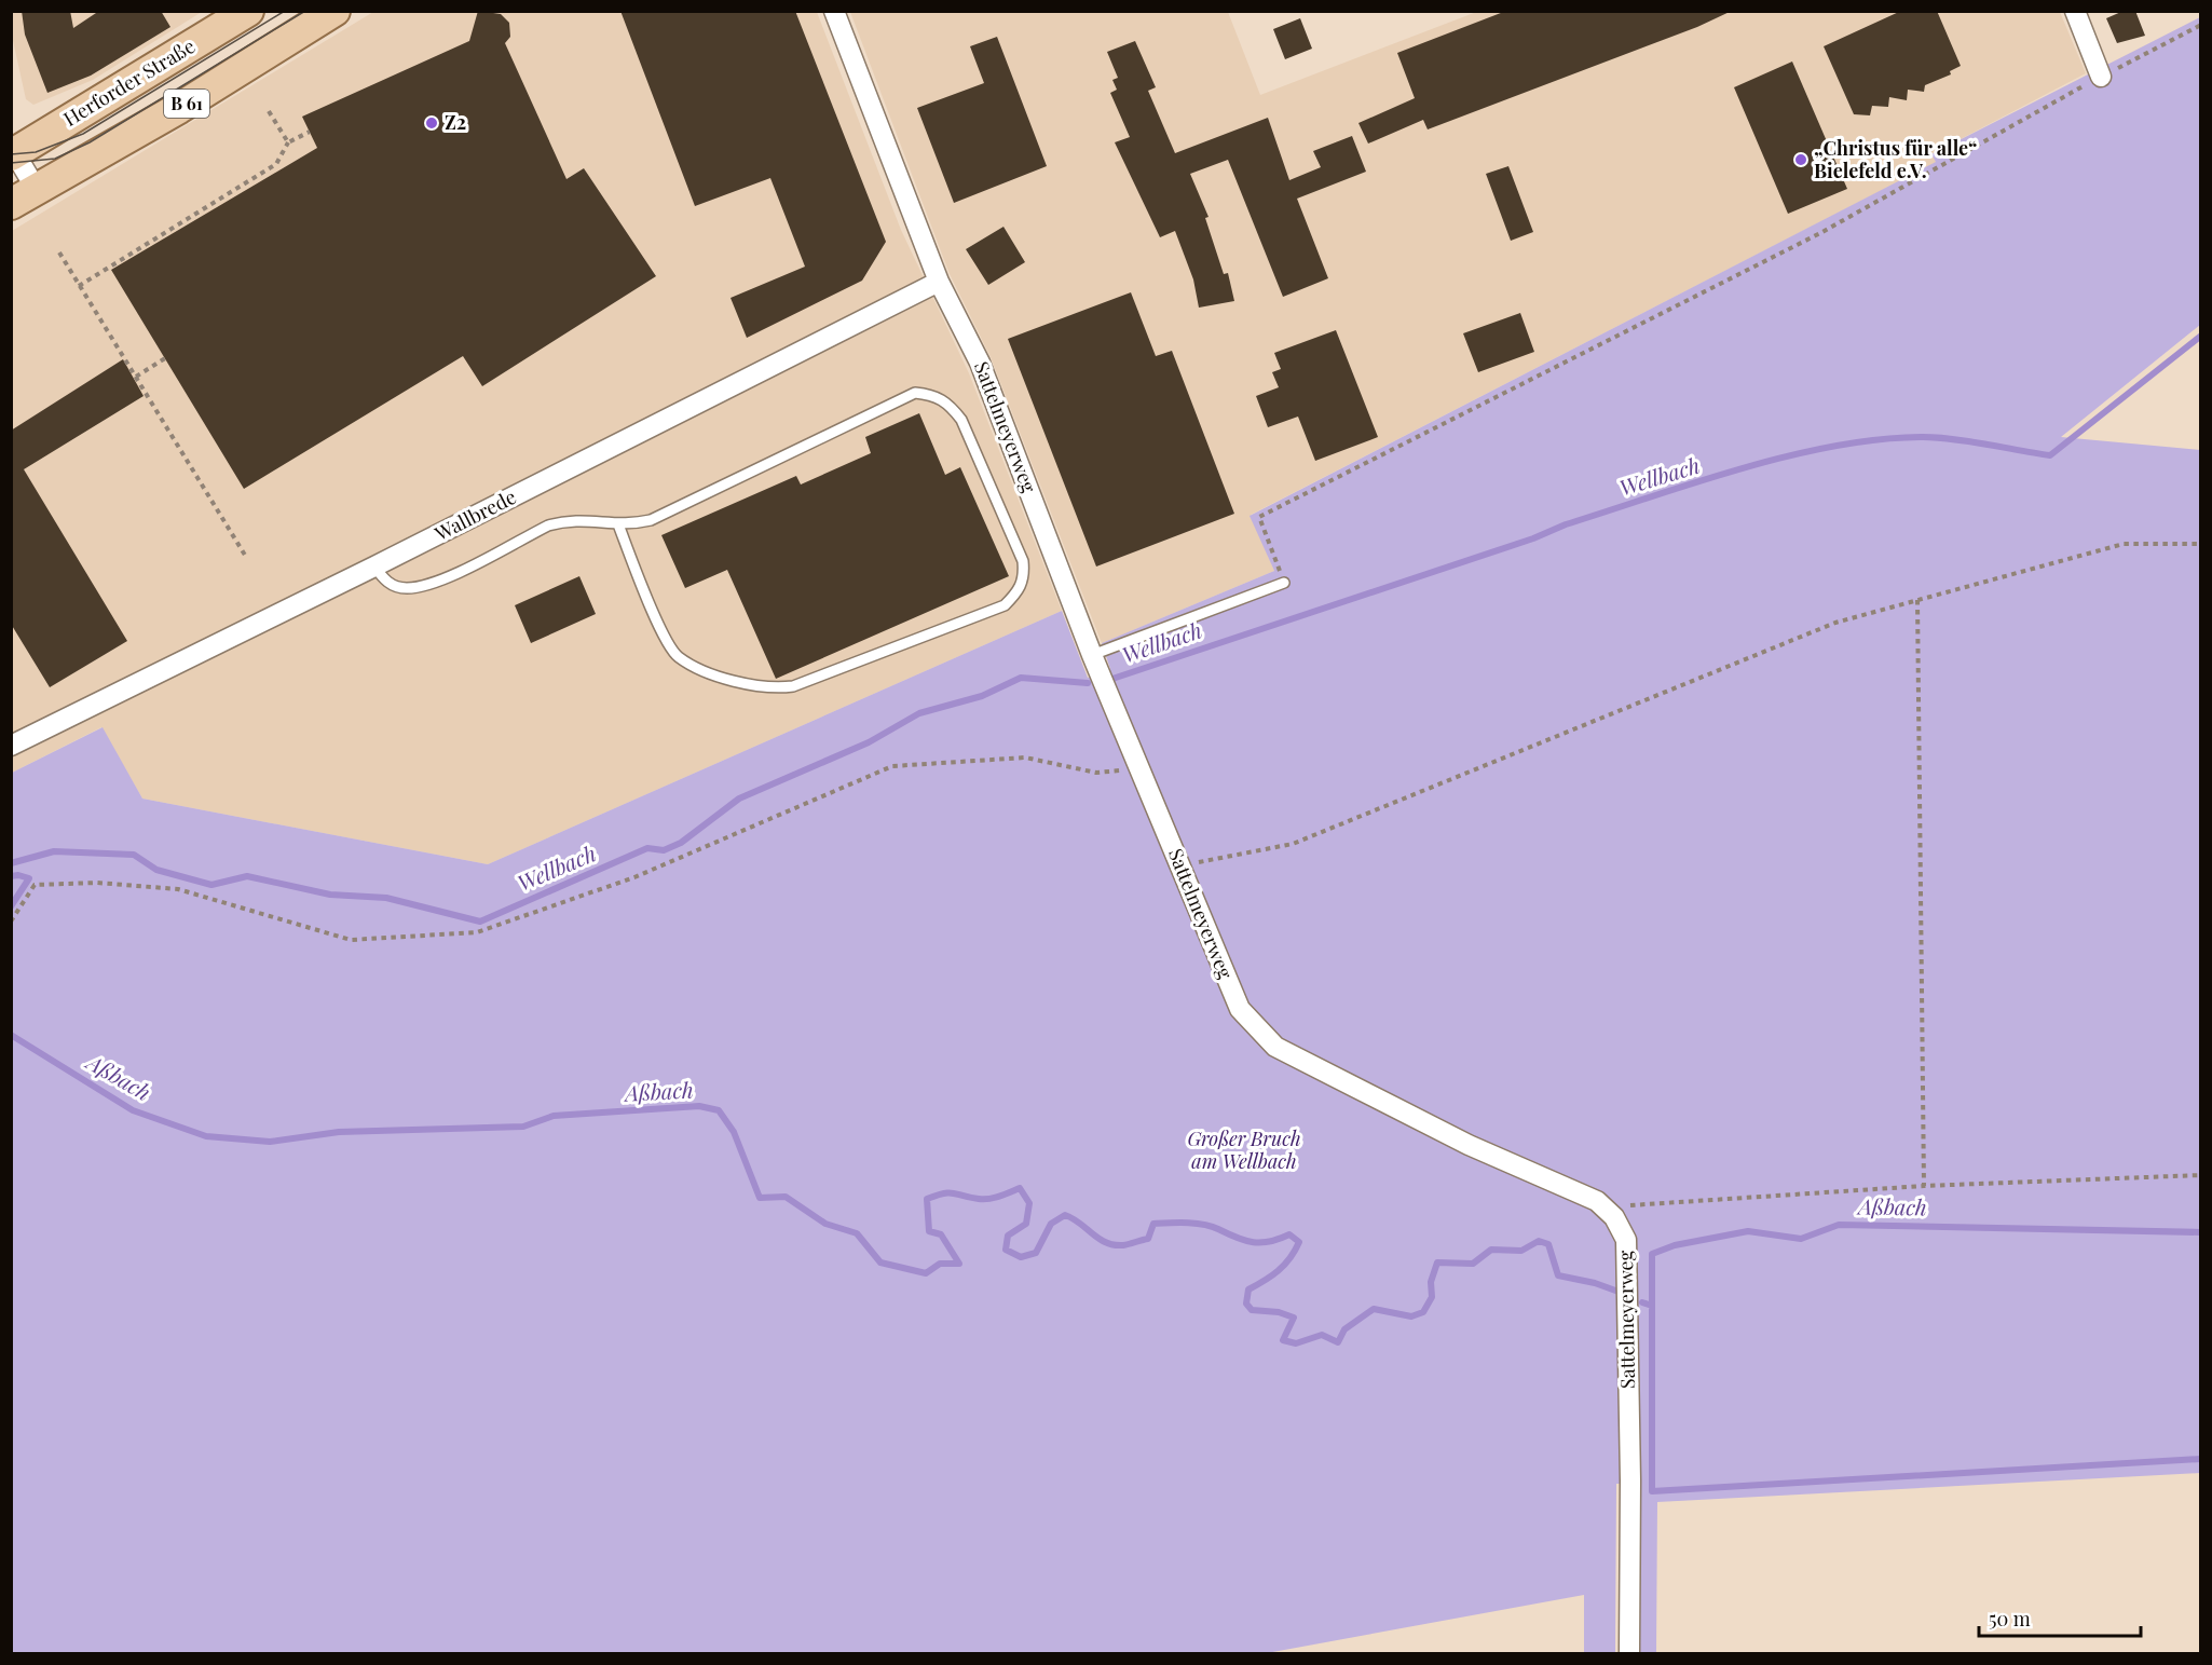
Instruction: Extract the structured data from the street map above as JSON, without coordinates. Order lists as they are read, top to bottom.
{
  "streets": {
    "main road": ["Herforder Straße", "B 61"],
    "street": ["Sattelmeyerweg", "Wallbrede"]
  },
  "crossings": [
    ["Sattelmeyerweg", "Wallbrede"]
  ],
  "water": ["Wellbach", "Aßbach"],
  "parks": ["Großer Bruch am Wellbach"],
  "places": ["Z2", "„Christus für alle“ Bielefeld e.V."],
  "scale_bar": "50 m"
}
